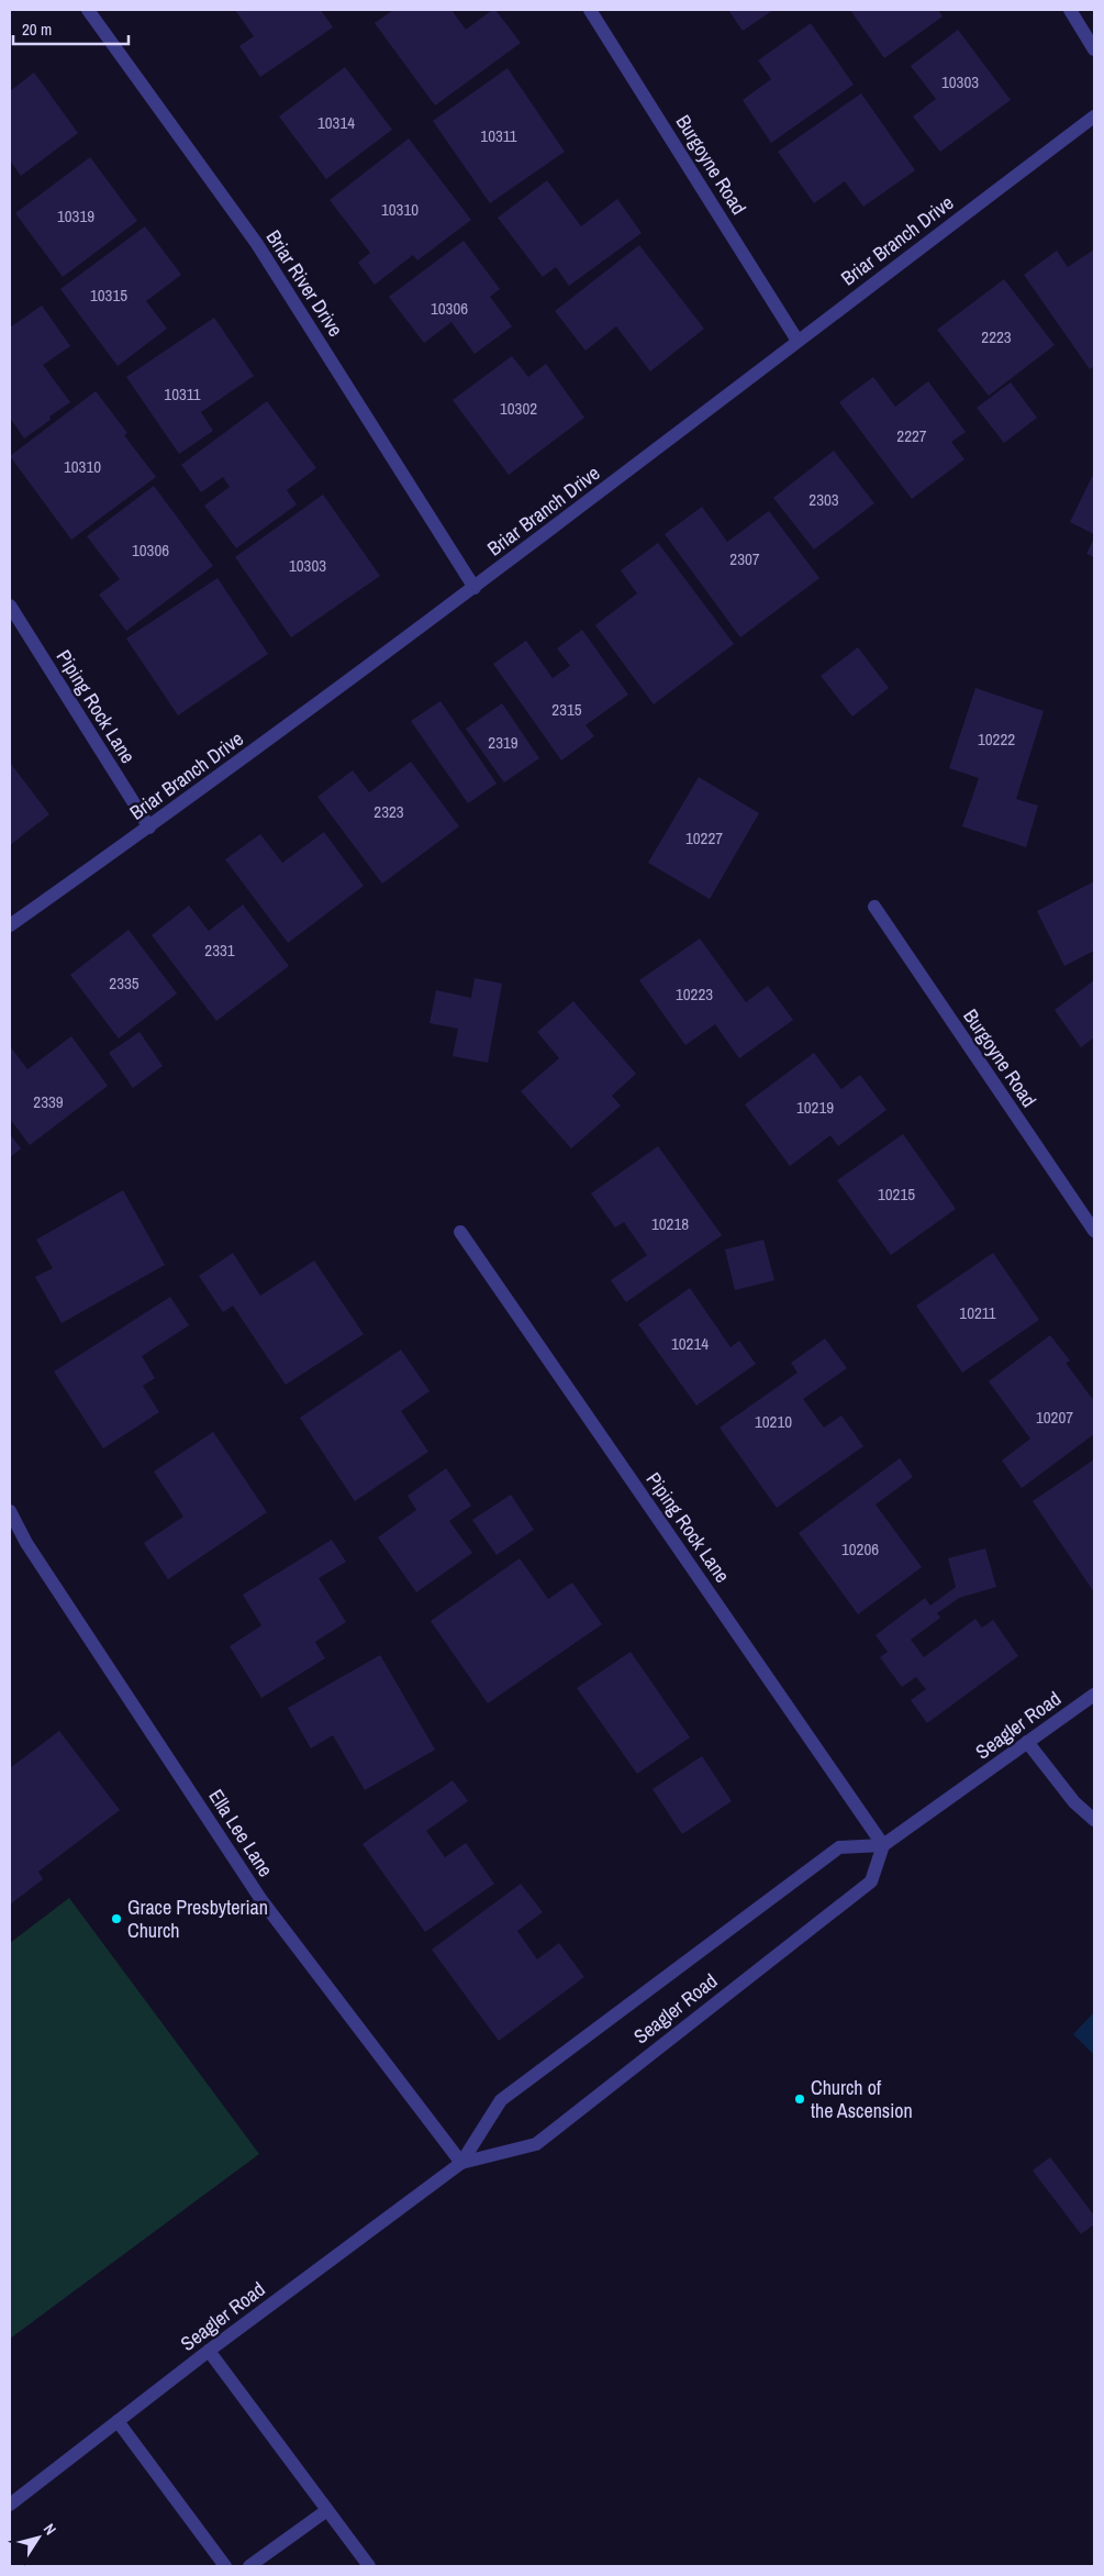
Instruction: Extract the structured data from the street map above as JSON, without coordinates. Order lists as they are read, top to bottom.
{
  "streets": {
    "street": [
      "Burgoyne Road",
      "Briar Branch Drive",
      "Briar River Drive",
      "Piping Rock Lane",
      "Seagler Road",
      "Ella Lee Lane"
    ]
  },
  "crossings": [
    ["Burgoyne Road", "Briar Branch Drive"],
    ["Briar Branch Drive", "Briar River Drive"],
    ["Briar Branch Drive", "Piping Rock Lane"],
    ["Piping Rock Lane", "Seagler Road"],
    ["Seagler Road", "Ella Lee Lane"]
  ],
  "places": ["Grace Presbyterian Church", "Church of the Ascension"],
  "house_numbers": [
    "10303",
    "10314",
    "10311",
    "10310",
    "10319",
    "10315",
    "10306",
    "2223",
    "10311",
    "10302",
    "2227",
    "10310",
    "2303",
    "10306",
    "2307",
    "10303",
    "2315",
    "10222",
    "2319",
    "2323",
    "10227",
    "2331",
    "2335",
    "10223",
    "2339",
    "10219",
    "10215",
    "10218",
    "10211",
    "10214",
    "10207",
    "10210",
    "10206"
  ],
  "scale_bar": "20 m",
  "north": "top right"
}
